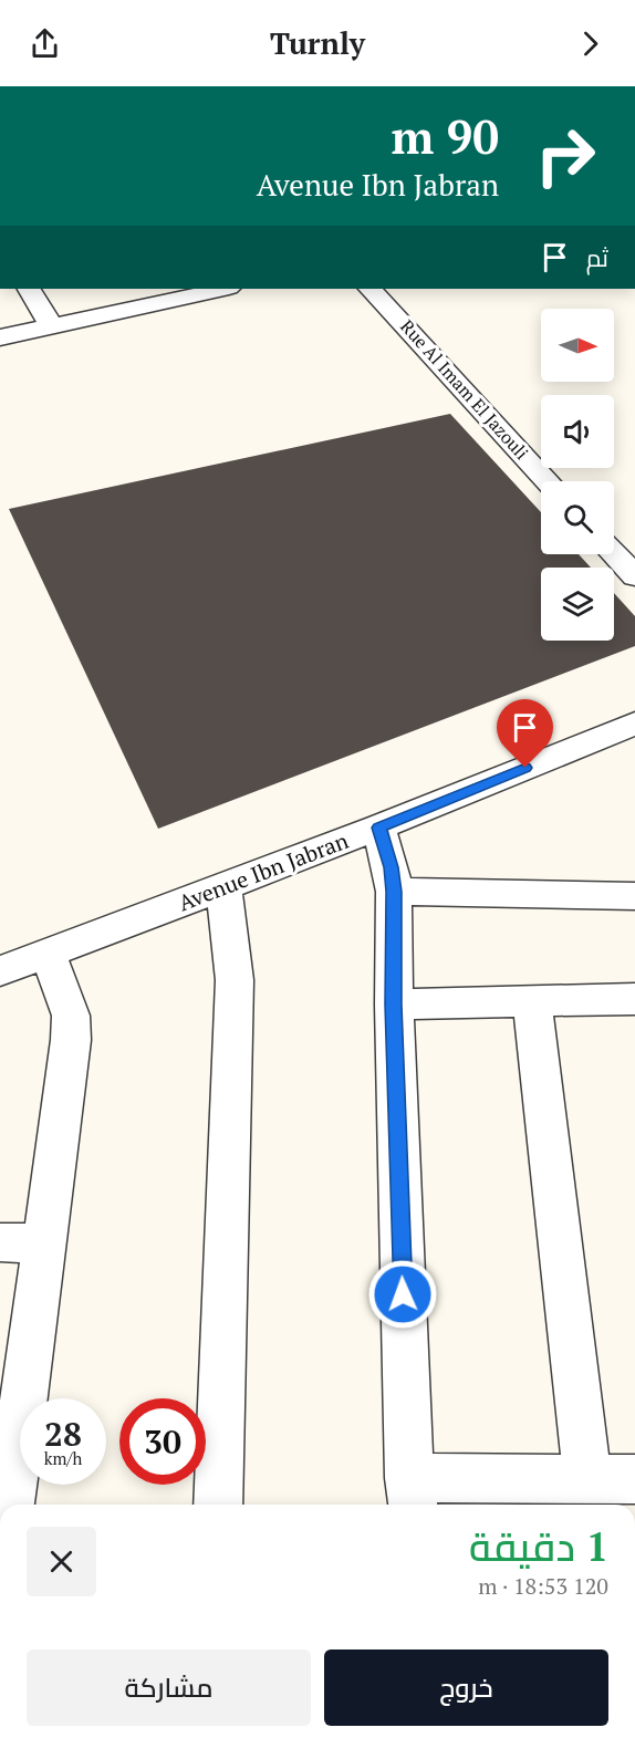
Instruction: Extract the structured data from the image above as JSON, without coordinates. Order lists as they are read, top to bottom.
{
  "streets": {
    "street": ["Rue Al Imam El Jazouli", "Avenue Ibn Jabran"]
  },
  "north": "right",
  "page": {
    "header": "Turnly",
    "turn": ["90 m", "Avenue Ibn Jabran"],
    "then": "ثم",
    "speed": "28 km/h",
    "limit": "30",
    "heading": ["1 دقيقة", "120 m · 18:53"],
    "buttons": ["خروج", "مشاركة"]
  }
}
